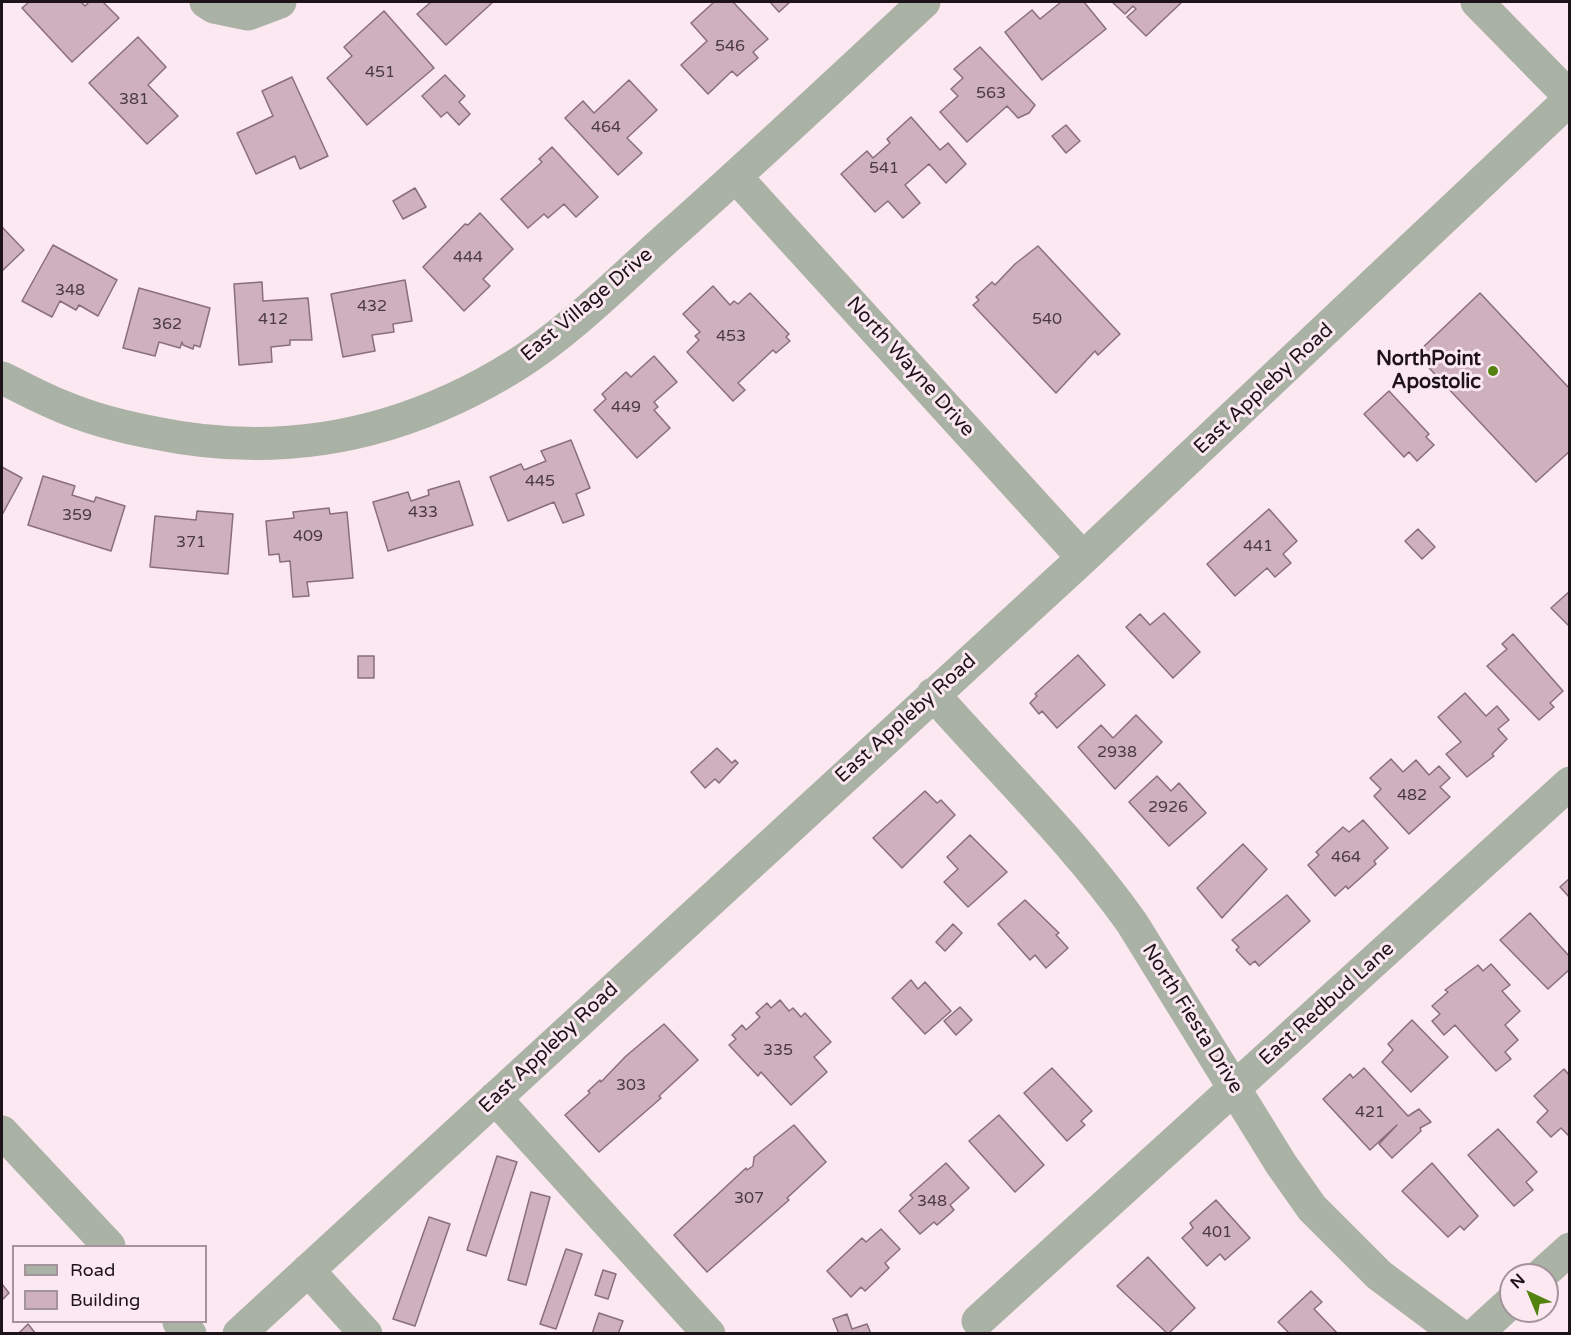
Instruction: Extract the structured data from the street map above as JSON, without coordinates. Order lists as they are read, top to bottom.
{
  "streets": {
    "street": [
      "East Village Drive",
      "North Wayne Drive",
      "East Appleby Road",
      "East Redbud Lane",
      "North Fiesta Drive"
    ]
  },
  "crossings": [
    ["East Village Drive", "North Wayne Drive"],
    ["North Wayne Drive", "East Appleby Road"],
    ["East Appleby Road", "North Fiesta Drive"],
    ["East Redbud Lane", "North Fiesta Drive"]
  ],
  "places": ["NorthPoint Apostolic"],
  "house_numbers": [
    "546",
    "451",
    "563",
    "381",
    "464",
    "541",
    "444",
    "348",
    "432",
    "412",
    "540",
    "362",
    "453",
    "449",
    "445",
    "433",
    "359",
    "409",
    "371",
    "441",
    "2938",
    "482",
    "2926",
    "464",
    "335",
    "303",
    "421",
    "307",
    "348",
    "401"
  ],
  "legend": ["Road", "Building"],
  "north": "top left"
}
